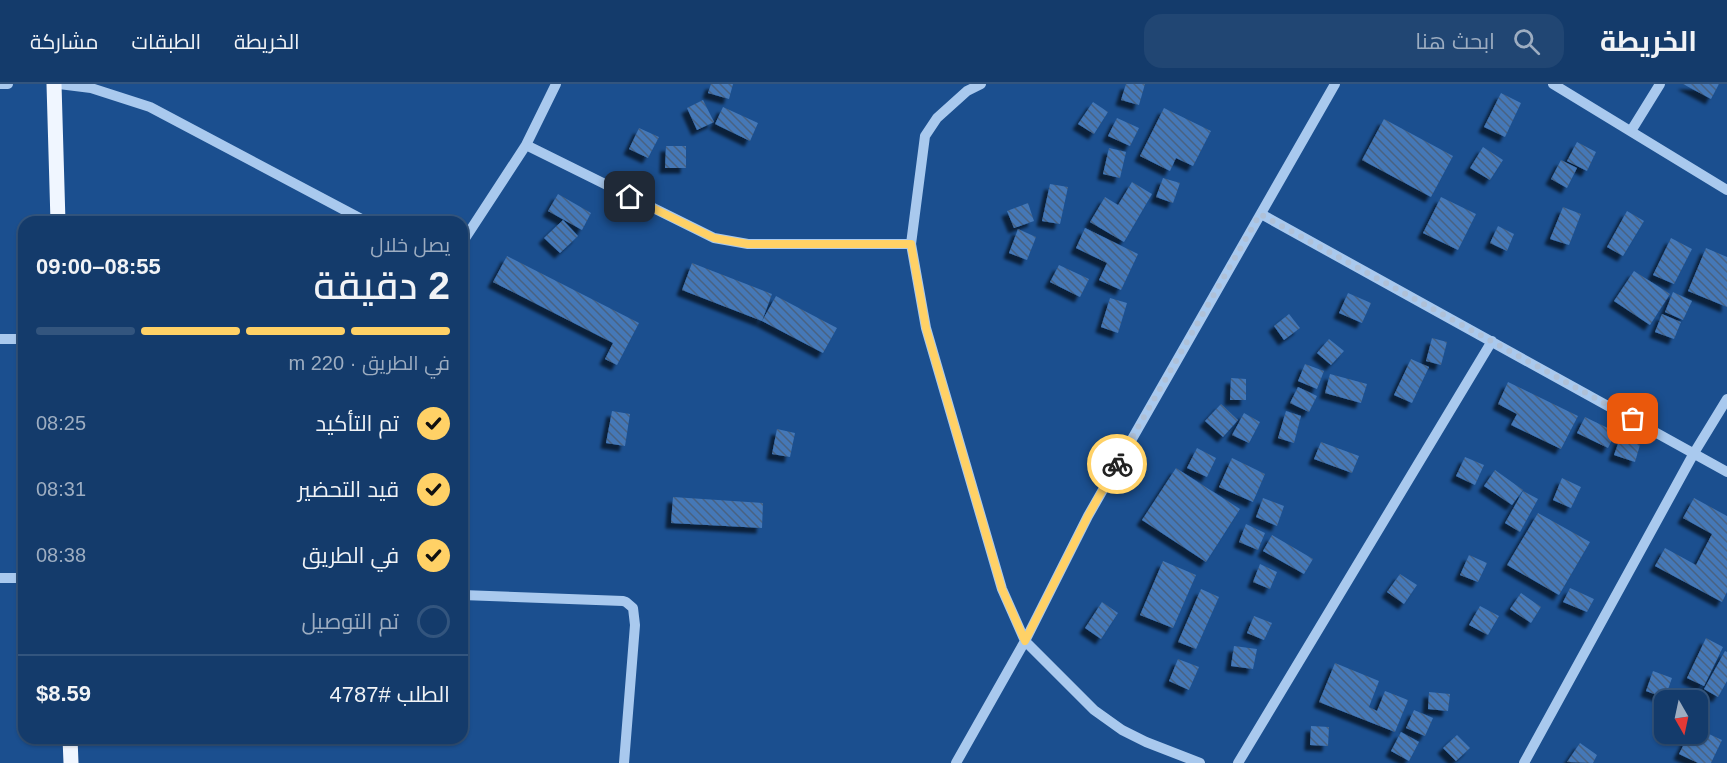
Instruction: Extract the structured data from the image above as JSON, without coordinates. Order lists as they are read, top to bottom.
{
  "north": "bottom",
  "page": {
    "header": "الخريطة",
    "search": "ابحث هنا",
    "nav": ["الخريطة", "الطبقات", "مشاركة"],
    "heading": ["2 دقيقة", "يصل خلال", "08:55–09:00"],
    "panel": ["الطلب #4787", "$8.59"],
    "bar": "في الطريق · 220 m",
    "list": [
      ["تم التأكيد", "08:25"],
      ["قيد التحضير", "08:31"],
      ["في الطريق", "08:38"],
      "تم التوصيل"
    ]
  }
}
